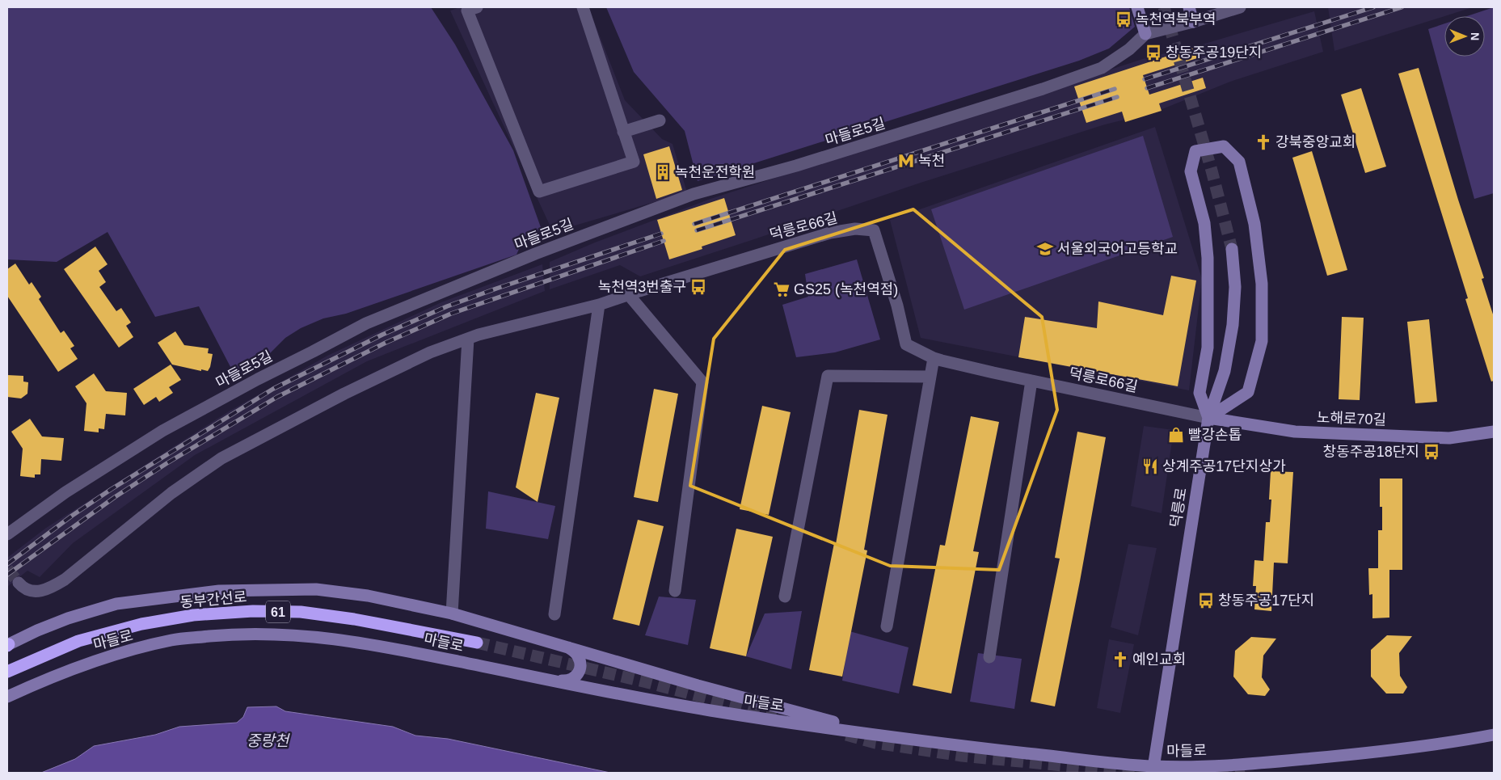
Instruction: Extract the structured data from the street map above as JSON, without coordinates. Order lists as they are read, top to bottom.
{
  "streets": {
    "highway": ["동부간선로", "61"],
    "main road": ["노해로70길", "덕릉로", "마들로"],
    "street": ["마들로5길", "덕릉로66길"]
  },
  "crossings": [
    ["덕릉로66길", "노해로70길"],
    ["덕릉로66길", "덕릉로"],
    ["노해로70길", "덕릉로"],
    ["덕릉로", "마들로"]
  ],
  "water": ["중랑천"],
  "places": {
    "bus stop": [
      "녹천역북부역",
      "창동주공19단지",
      "녹천역3번출구",
      "창동주공18단지",
      "창동주공17단지"
    ],
    "church": ["강북중앙교회", "예인교회"],
    "metro station": ["녹천"],
    "building": ["녹천운전학원"],
    "school or university": ["서울외국어고등학교"],
    "supermarket": ["GS25 (녹천역점)"],
    "shop": ["빨강손톱"],
    "restaurant": ["상계주공17단지상가"]
  },
  "north": "right"
}
